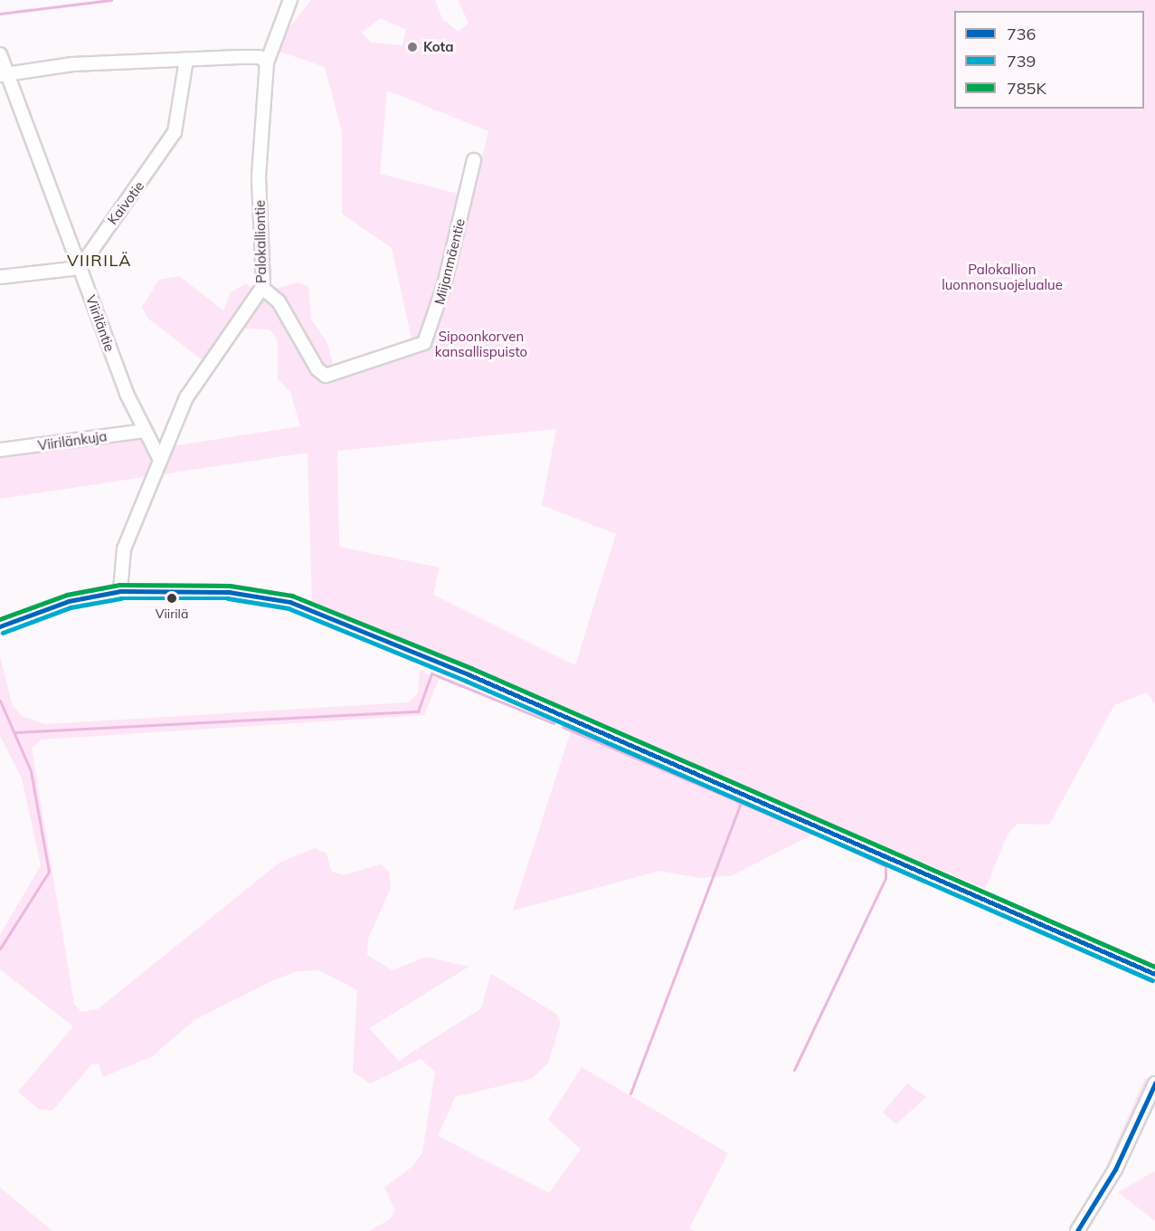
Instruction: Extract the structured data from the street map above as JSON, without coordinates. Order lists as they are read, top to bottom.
{
  "streets": {
    "street": [
      "Kaivotie",
      "Palokalliontie",
      "Miijanmäentie",
      "Viiriläntie",
      "Viirilänkuja"
    ]
  },
  "crossings": [
    ["Kaivotie", "Viiriläntie"],
    ["Palokalliontie", "Miijanmäentie"],
    ["Palokalliontie", "Viiriläntie"],
    ["Viiriläntie", "Viirilänkuja"]
  ],
  "districts": ["VIIRILÄ"],
  "parks": ["Palokallion luonnonsuojelualue", "Sipoonkorven kansallispuisto"],
  "places": ["Kota", "Viirilä"],
  "lines": ["transit line 785K", "transit line 736", "transit line 739"],
  "legend": ["736", "739", "785K"]
}
